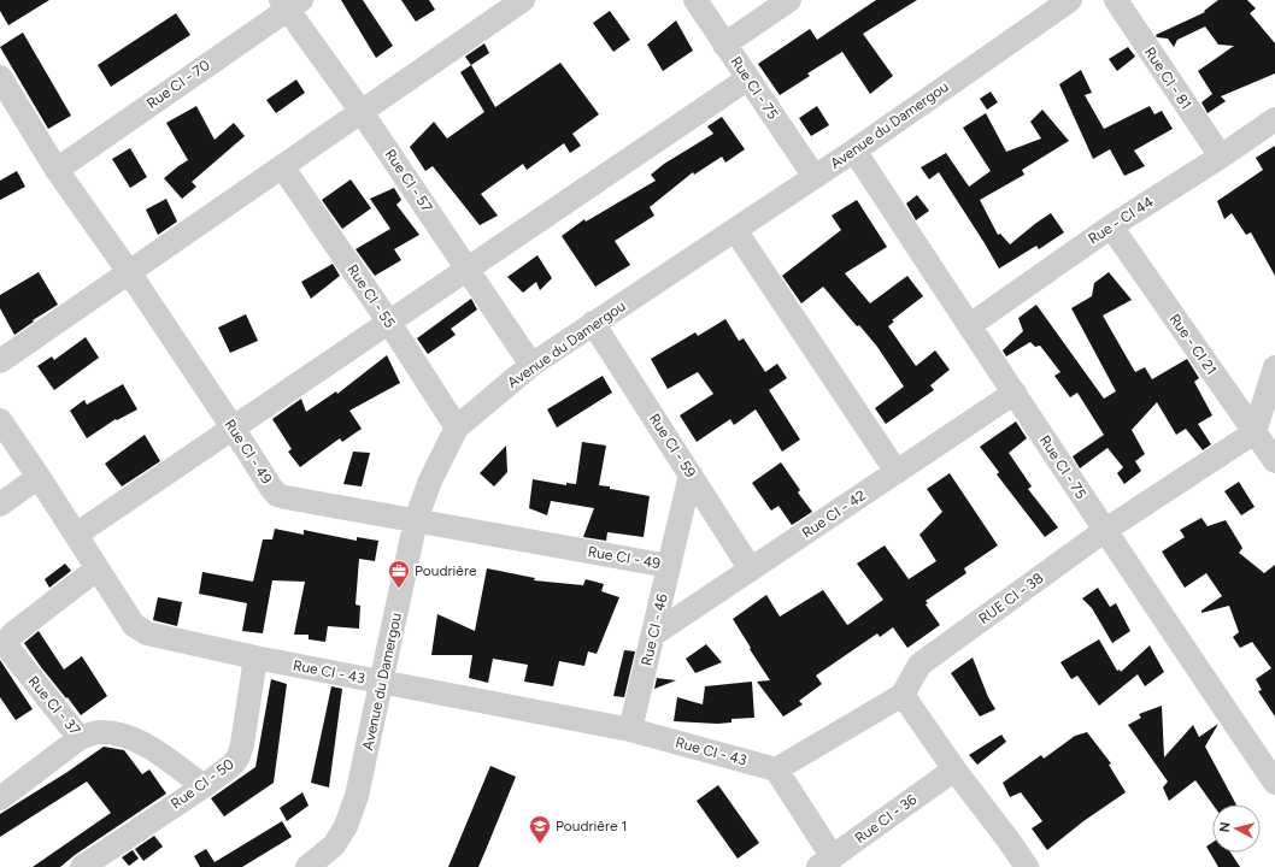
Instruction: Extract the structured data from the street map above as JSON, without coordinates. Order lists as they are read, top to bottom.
{
  "streets": {
    "street": [
      "Rue CI - 81",
      "Rue CI - 70",
      "Rue CI - 75",
      "Avenue du Damergou",
      "Rue CI - 57",
      "Rue - CI 44",
      "Rue CI - 55",
      "Rue - CI 21",
      "Rue CI - 59",
      "Rue CI - 49",
      "Rue CI - 42",
      "RUE CI - 38",
      "Rue CI - 46",
      "Rue CI - 43",
      "Rue CI - 37",
      "Rue CI - 50",
      "Rue CI - 36"
    ]
  },
  "crossings": [
    ["Rue CI - 81", "Rue - CI 44"],
    ["Rue CI - 70", "Rue CI - 57"],
    ["Rue CI - 70", "Rue CI - 49"],
    ["Rue CI - 75", "Avenue du Damergou"],
    ["Rue CI - 75", "Rue - CI 44"],
    ["Rue CI - 75", "Rue CI - 42"],
    ["Rue CI - 75", "RUE CI - 38"],
    ["Avenue du Damergou", "Rue CI - 57"],
    ["Avenue du Damergou", "Rue CI - 55"],
    ["Avenue du Damergou", "Rue CI - 59"],
    ["Avenue du Damergou", "Rue CI - 49"],
    ["Avenue du Damergou", "Rue CI - 43"],
    ["Rue - CI 44", "Rue - CI 21"],
    ["Rue - CI 21", "RUE CI - 38"],
    ["Rue CI - 59", "Rue CI - 42"],
    ["Rue CI - 59", "Rue CI - 46"],
    ["Rue CI - 49", "Rue CI - 46"],
    ["Rue CI - 42", "Rue CI - 46"],
    ["Rue CI - 46", "Rue CI - 43"],
    ["Rue CI - 43", "Rue CI - 50"],
    ["Rue CI - 37", "Rue CI - 50"]
  ],
  "places": {
    "office": ["Poudrière"],
    "school or university": ["Poudriêre 1"]
  },
  "north": "left"
}
